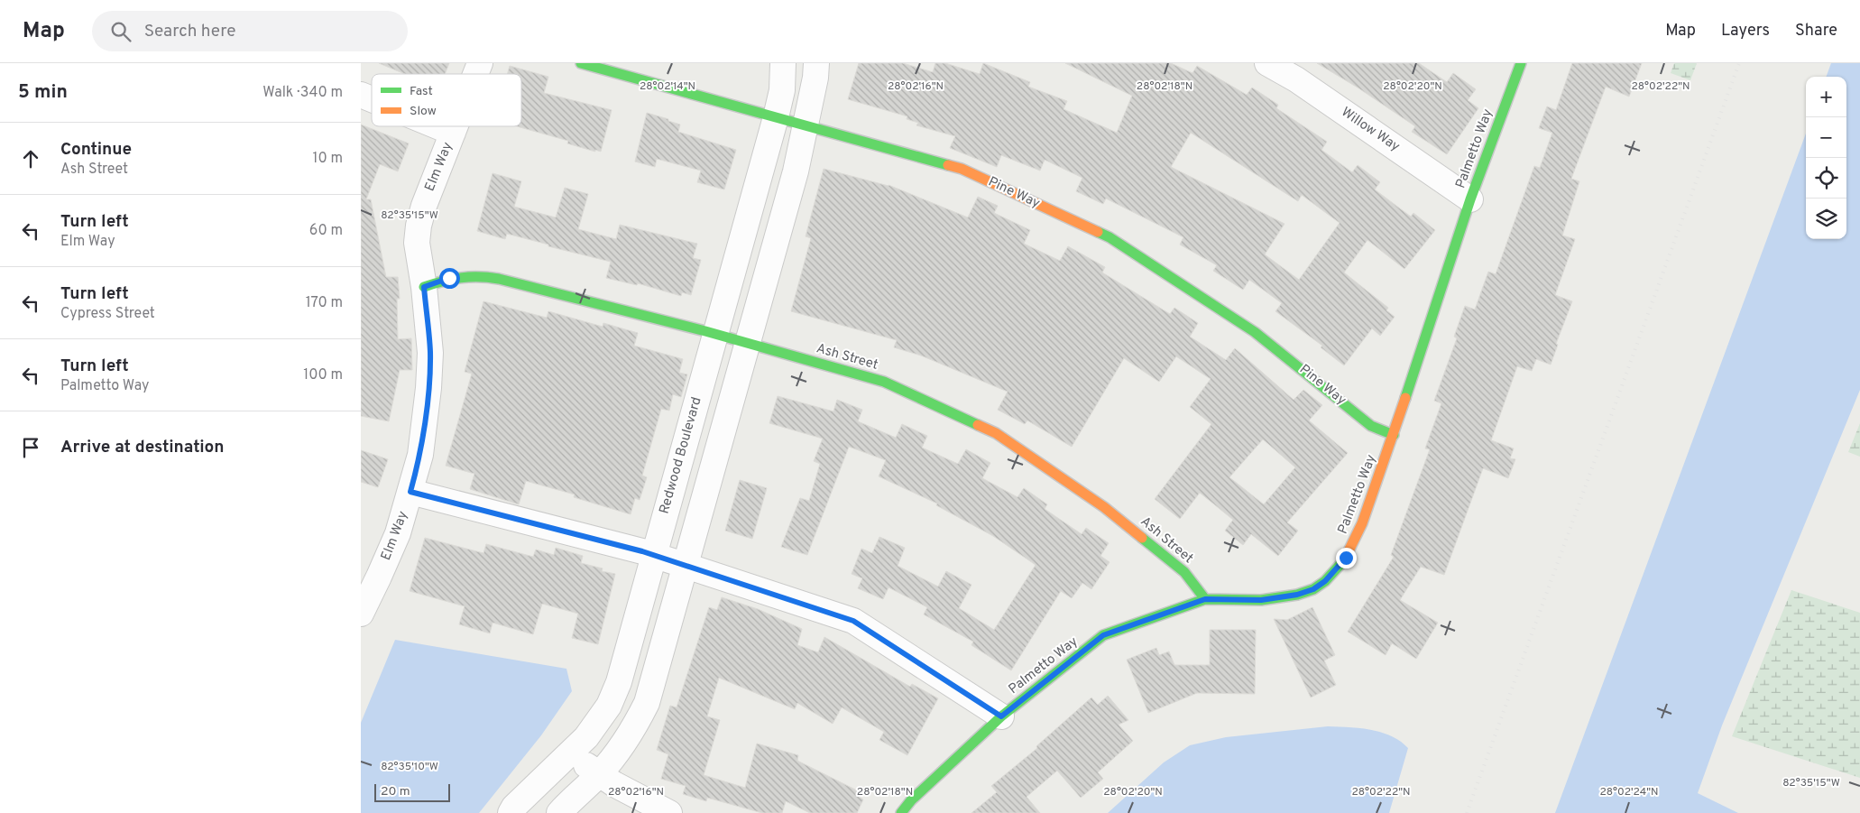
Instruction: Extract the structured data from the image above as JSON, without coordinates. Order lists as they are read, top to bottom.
{
  "streets": {
    "street": [
      "Willow Way",
      "Palmetto Way",
      "Elm Way",
      "Pine Way",
      "Ash Street",
      "Redwood Boulevard"
    ]
  },
  "crossings": [
    ["Willow Way", "Palmetto Way"],
    ["Palmetto Way", "Pine Way"],
    ["Palmetto Way", "Ash Street"],
    ["Elm Way", "Ash Street"],
    ["Pine Way", "Redwood Boulevard"],
    ["Ash Street", "Redwood Boulevard"]
  ],
  "legend": ["Fast", "Slow"],
  "scale_bar": "20 m",
  "page": {
    "header": "Map",
    "search": "Search here",
    "nav": ["Map", "Layers", "Share"],
    "heading": ["5 min", "Walk · 340 m"],
    "map_buttons": ["+", "−"],
    "list": [
      ["Continue", "Ash Street", "10 m"],
      ["Turn left", "Elm Way", "60 m"],
      ["Turn left", "Cypress Street", "170 m"],
      ["Turn left", "Palmetto Way", "100 m"],
      "Arrive at destination"
    ],
    "scale": "20 m"
  },
  "coordinates": [
    "28°02'14\"N",
    "28°02'16\"N",
    "28°02'18\"N",
    "28°02'20\"N",
    "28°02'22\"N",
    "82°35'15\"W",
    "82°35'10\"W",
    "28°02'24\"N"
  ]
}
